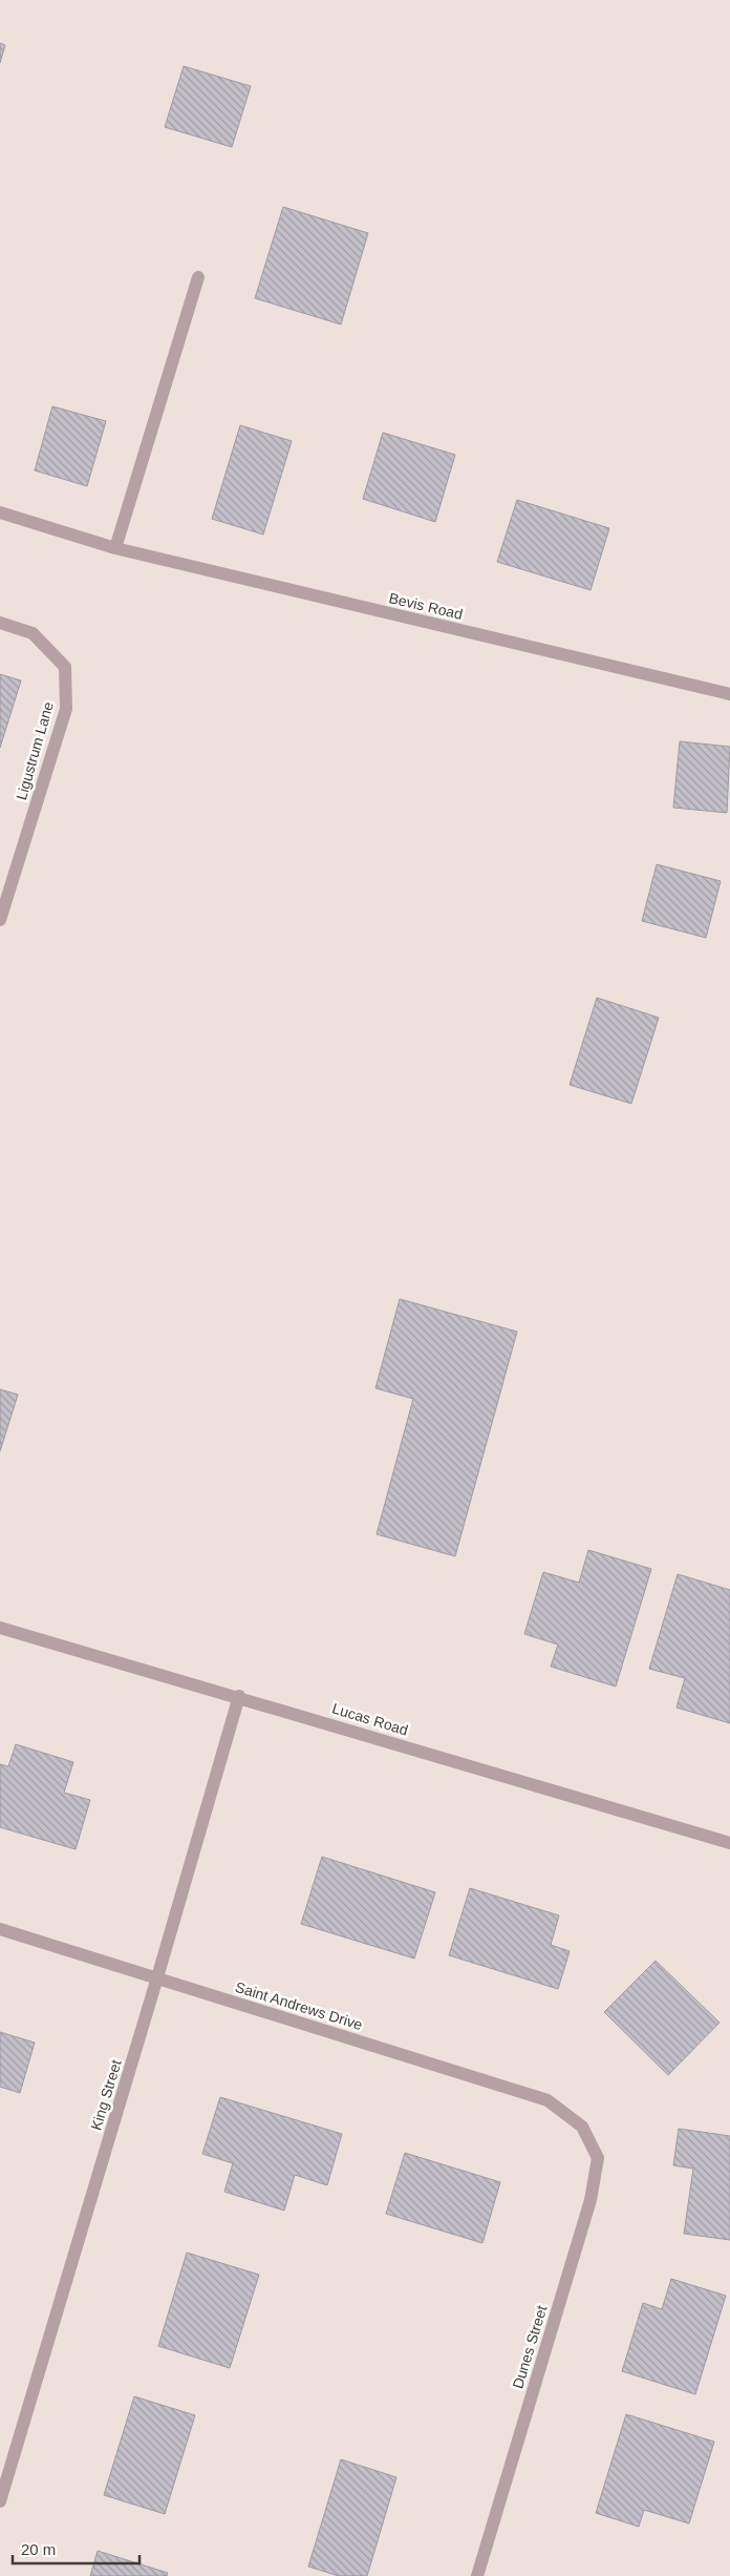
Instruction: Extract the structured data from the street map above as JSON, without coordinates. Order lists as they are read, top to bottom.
{
  "streets": {
    "street": [
      "Bevis Road",
      "Ligustrum Lane",
      "Lucas Road",
      "Saint Andrews Drive",
      "King Street",
      "Dunes Street"
    ]
  },
  "crossings": [
    ["Lucas Road", "King Street"],
    ["Saint Andrews Drive", "King Street"],
    ["Saint Andrews Drive", "Dunes Street"]
  ],
  "scale_bar": "20 m"
}
